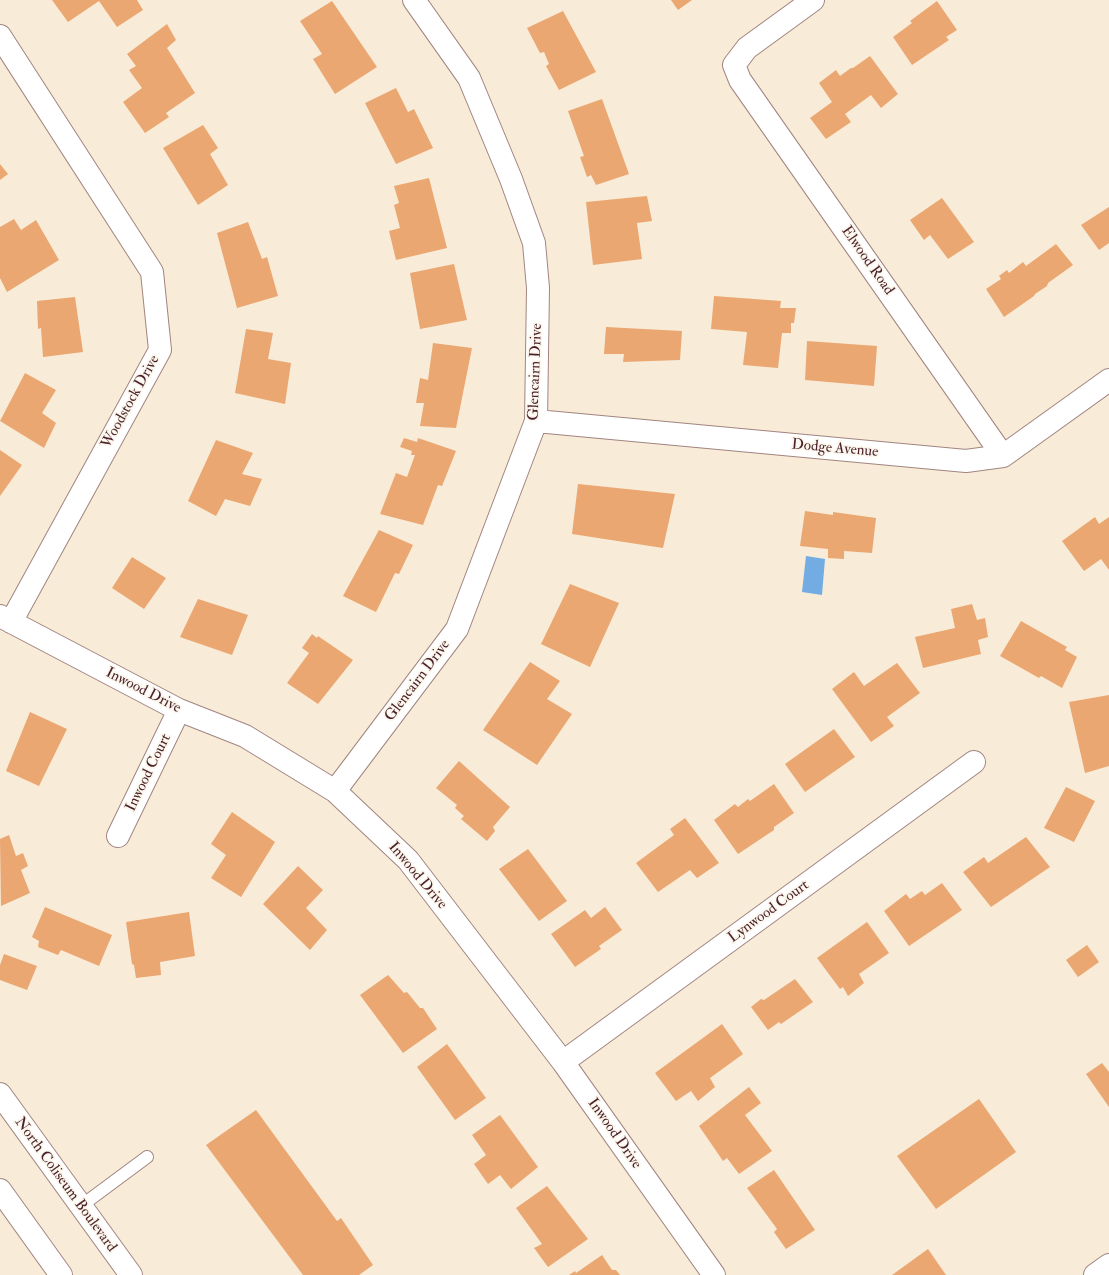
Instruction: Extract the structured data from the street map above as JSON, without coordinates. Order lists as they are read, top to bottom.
{
  "streets": {
    "main road": [
      "Elwood Road",
      "Glencairn Drive",
      "Woodstock Drive",
      "Dodge Avenue",
      "Inwood Drive",
      "Inwood Court",
      "Lynwood Court",
      "North Coliseum Boulevard"
    ]
  },
  "crossings": [
    ["Elwood Road", "Dodge Avenue"],
    ["Glencairn Drive", "Dodge Avenue"],
    ["Glencairn Drive", "Inwood Drive"],
    ["Woodstock Drive", "Inwood Drive"],
    ["Inwood Drive", "Inwood Court"],
    ["Inwood Drive", "Lynwood Court"]
  ]
}
